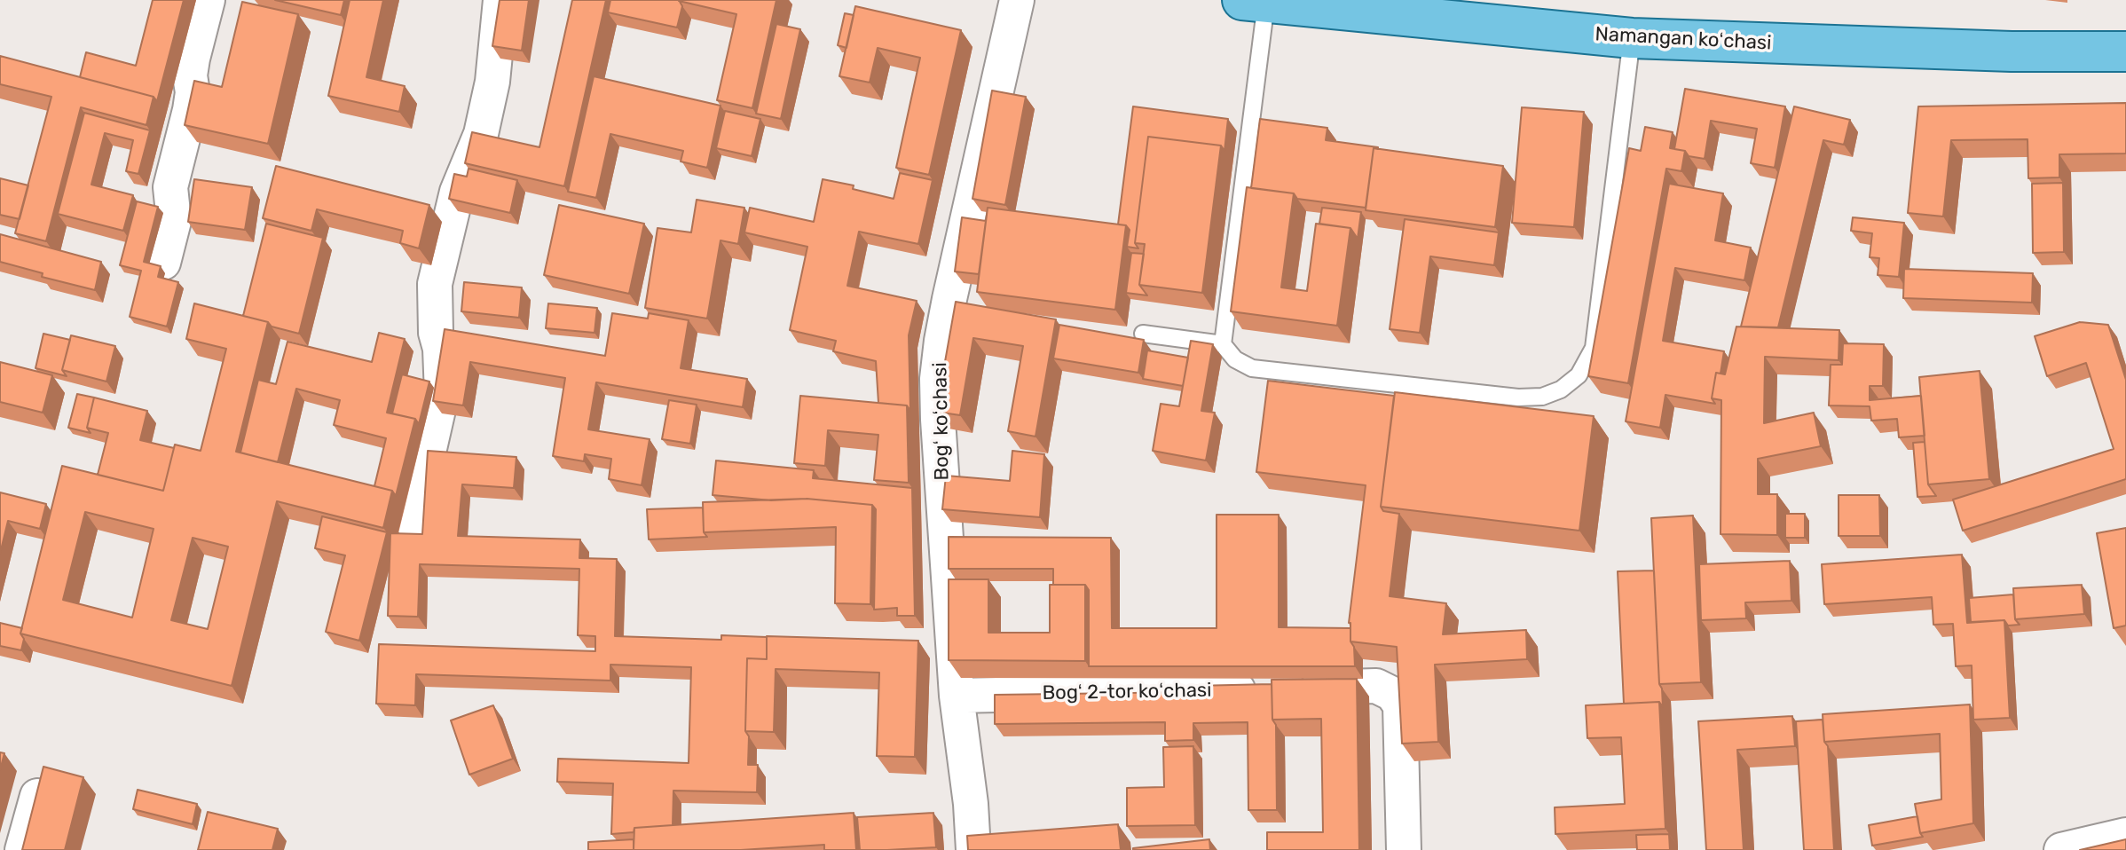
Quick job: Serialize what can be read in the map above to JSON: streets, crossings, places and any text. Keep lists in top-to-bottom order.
{
  "streets": {
    "main road": ["Namangan koʻchasi"],
    "street": ["Bogʻ koʻchasi", "Bogʻ 2-tor koʻchasi"]
  },
  "crossings": [
    ["Bogʻ koʻchasi", "Bogʻ 2-tor koʻchasi"]
  ]
}
